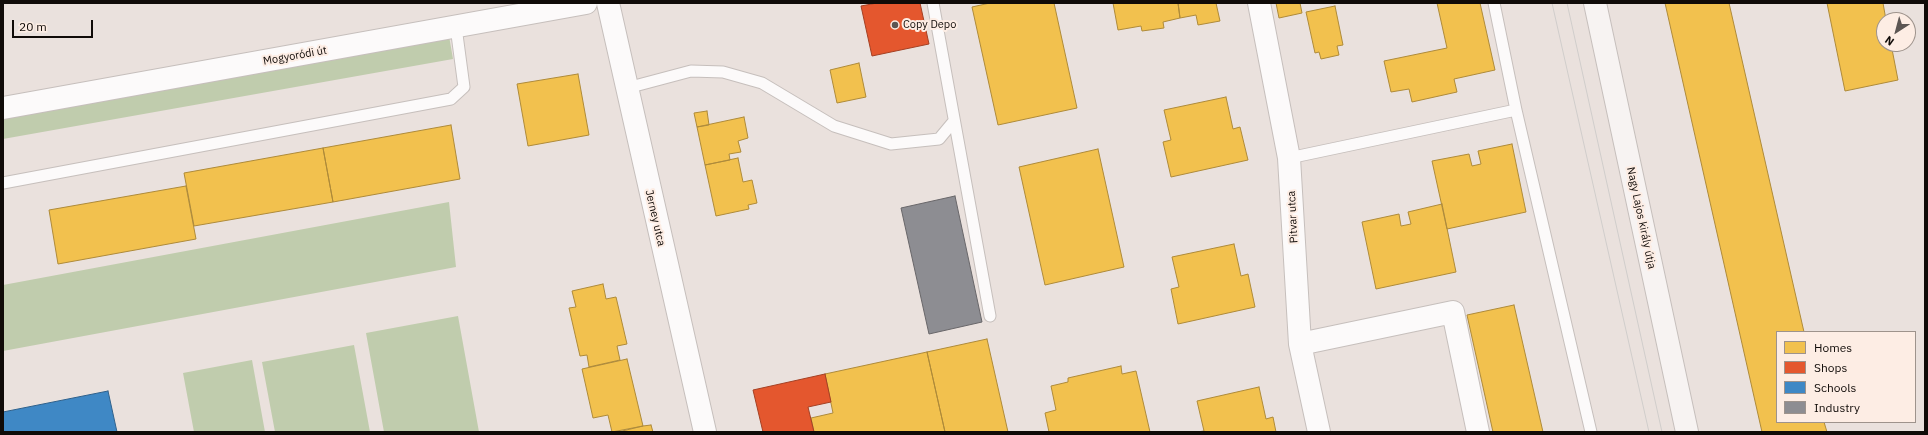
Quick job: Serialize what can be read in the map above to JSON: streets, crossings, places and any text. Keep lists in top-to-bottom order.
{
  "streets": {
    "main road": ["Nagy Lajos király útja"],
    "street": ["Mogyoródi út", "Pitvar utca", "Jerney utca"]
  },
  "places": ["Copy Depo"],
  "legend": [
    "Homes",
    "Shops",
    "Schools",
    "Industry"
  ],
  "scale_bar": "20 m",
  "north": "bottom left"
}
